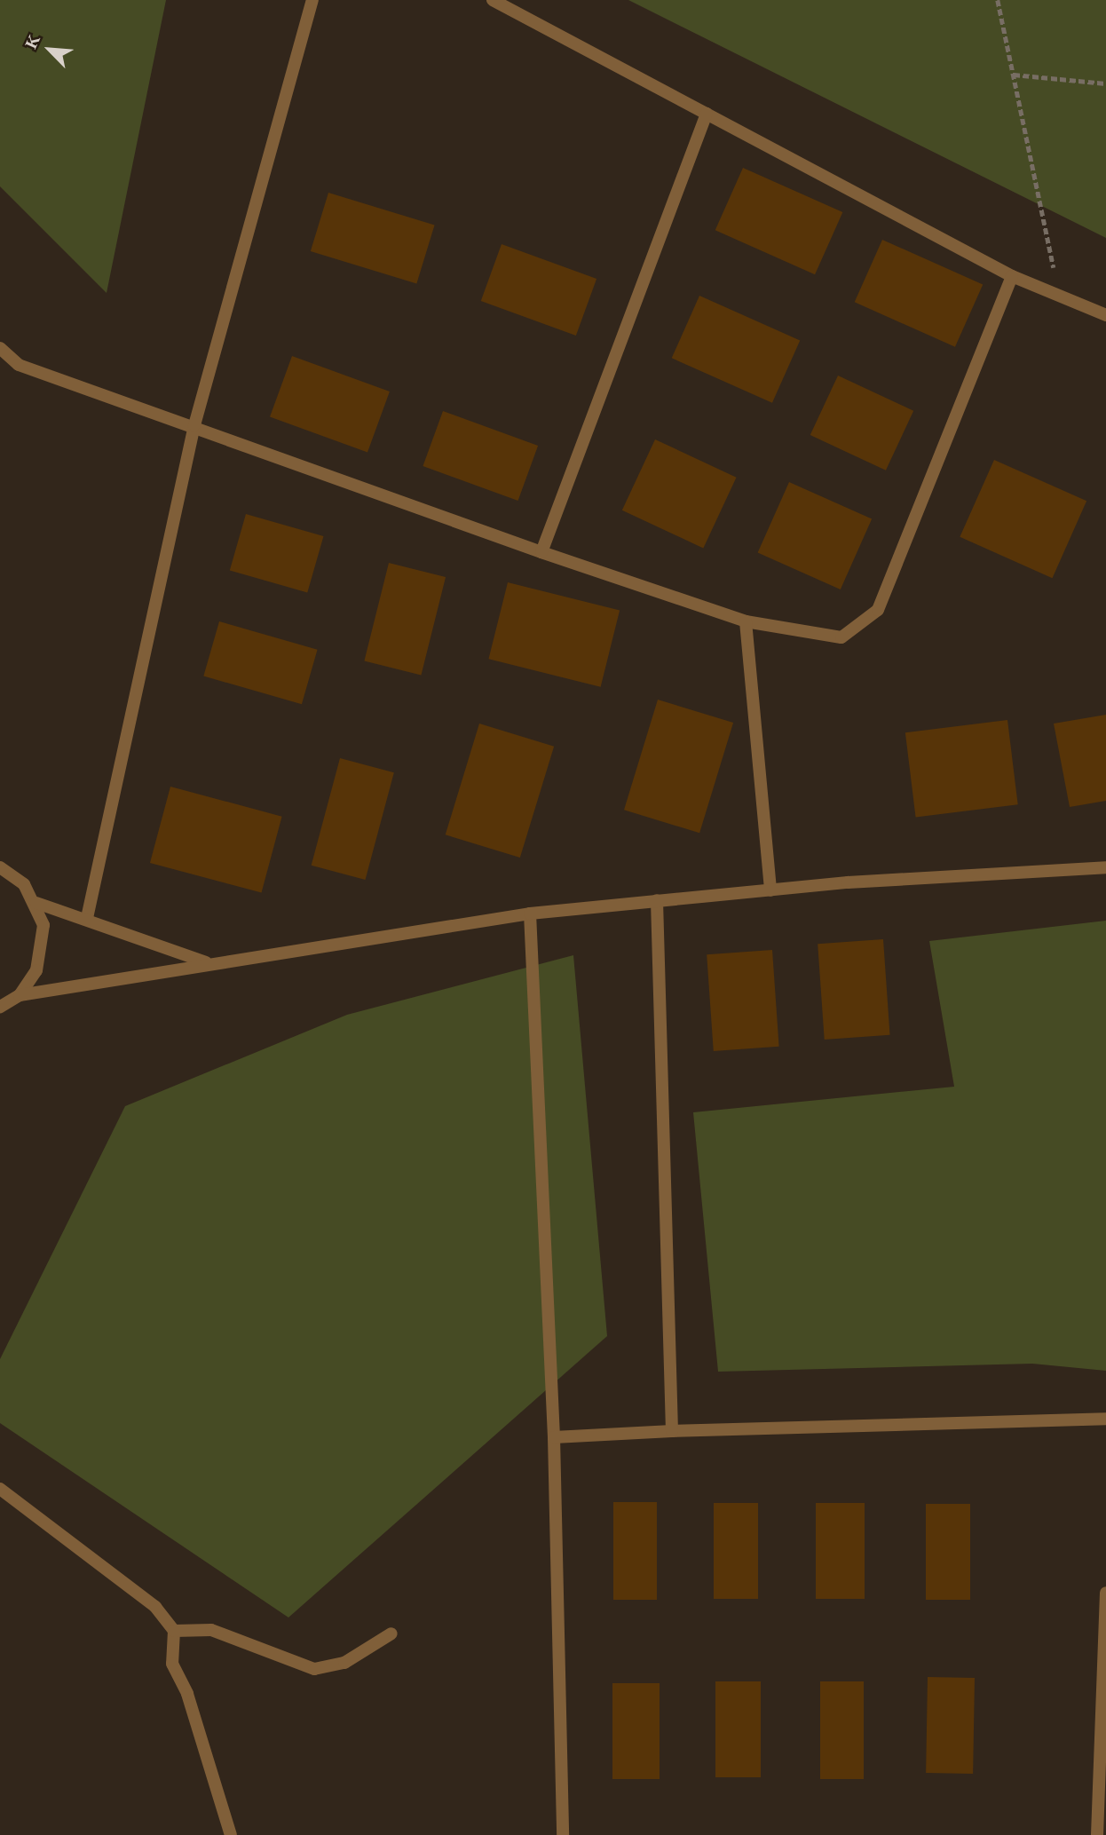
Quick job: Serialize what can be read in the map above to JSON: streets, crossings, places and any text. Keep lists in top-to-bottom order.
{
  "north": "top left"
}
